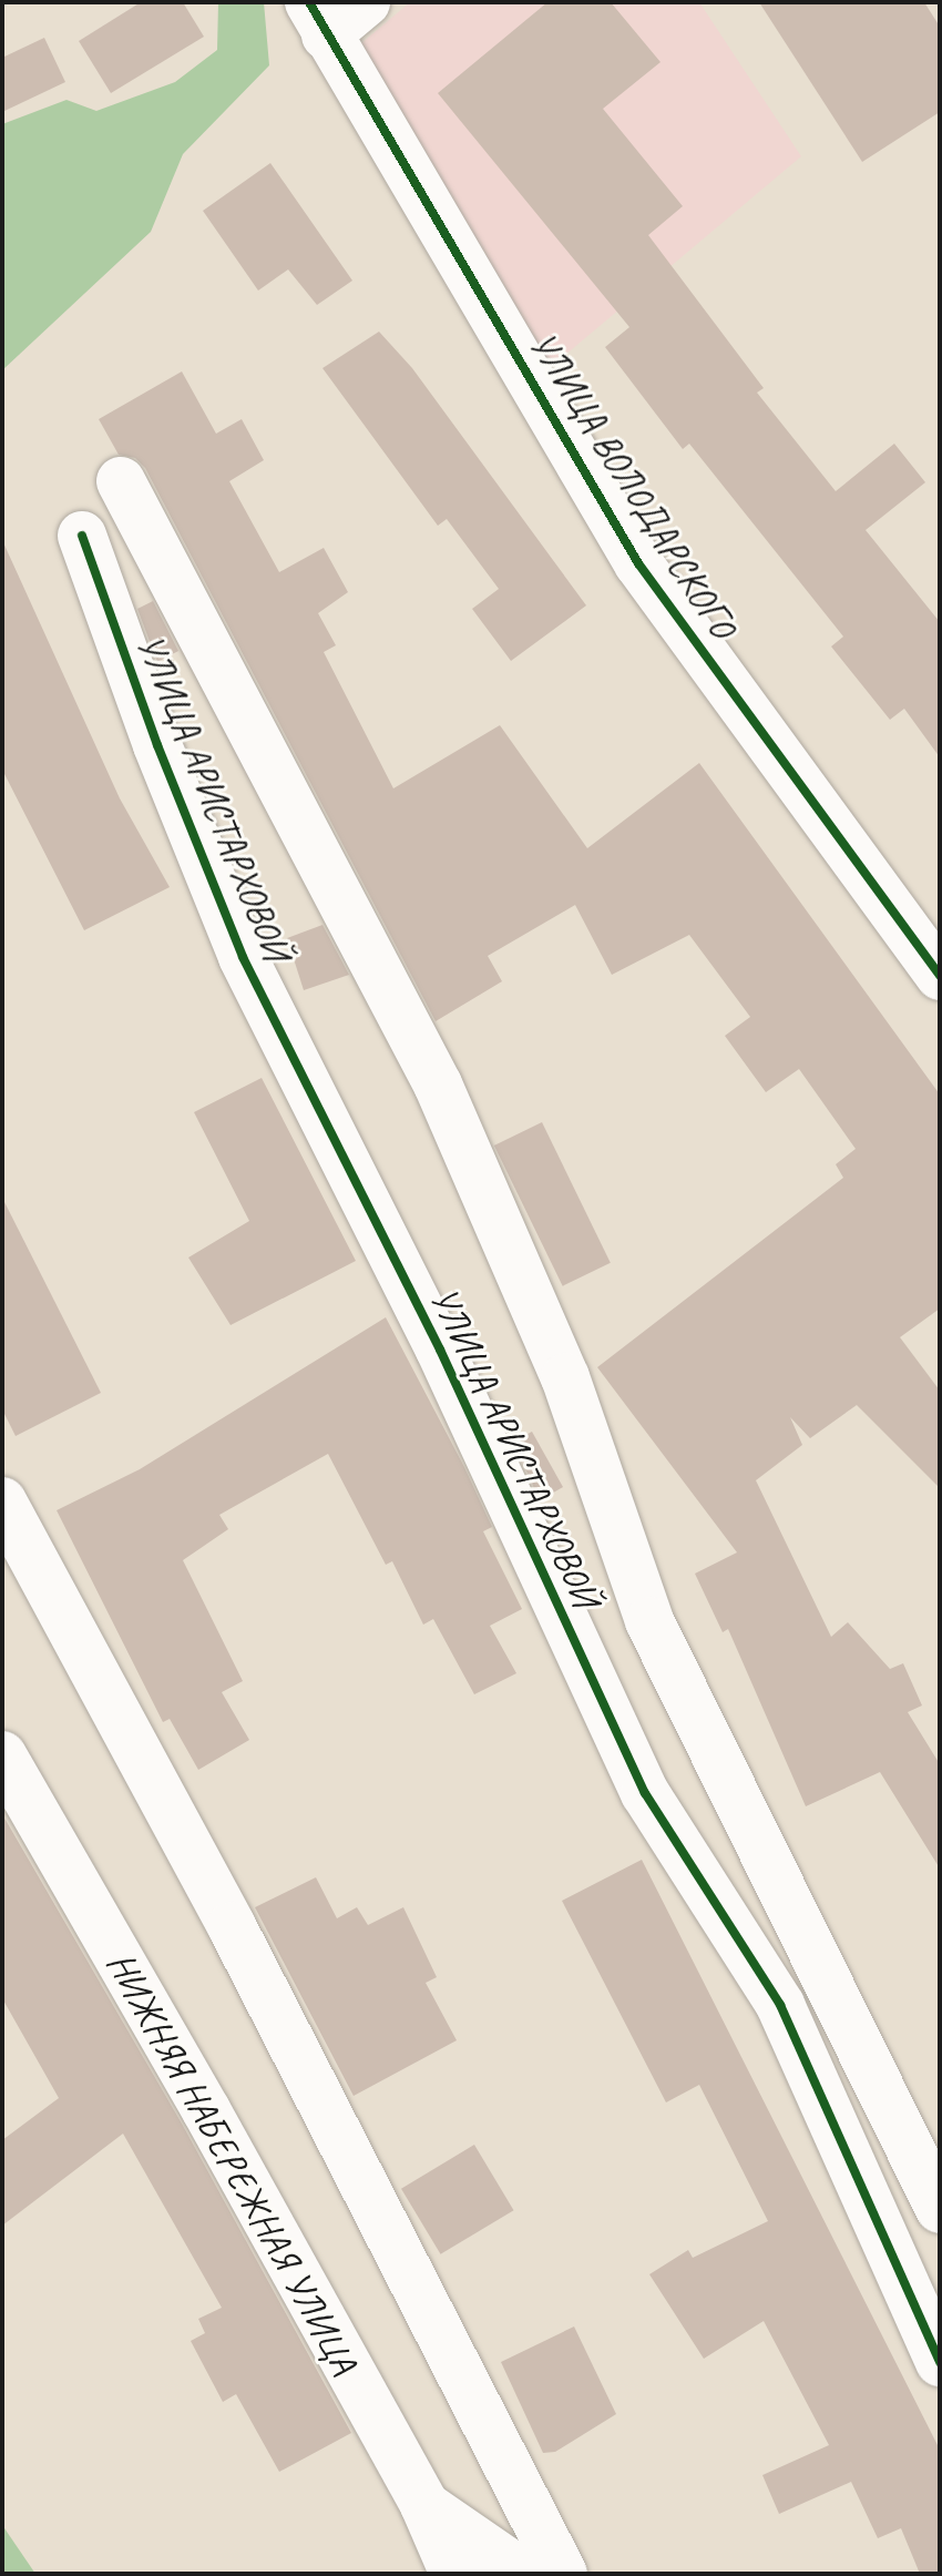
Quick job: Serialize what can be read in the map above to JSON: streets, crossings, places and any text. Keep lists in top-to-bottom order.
{
  "streets": {
    "street": ["УЛИЦА ВОЛОДАРСКОГО", "УЛИЦА АРИСТАРХОВОЙ", "НИЖНЯЯ НАБЕРЕЖНАЯ УЛИЦА"]
  }
}
